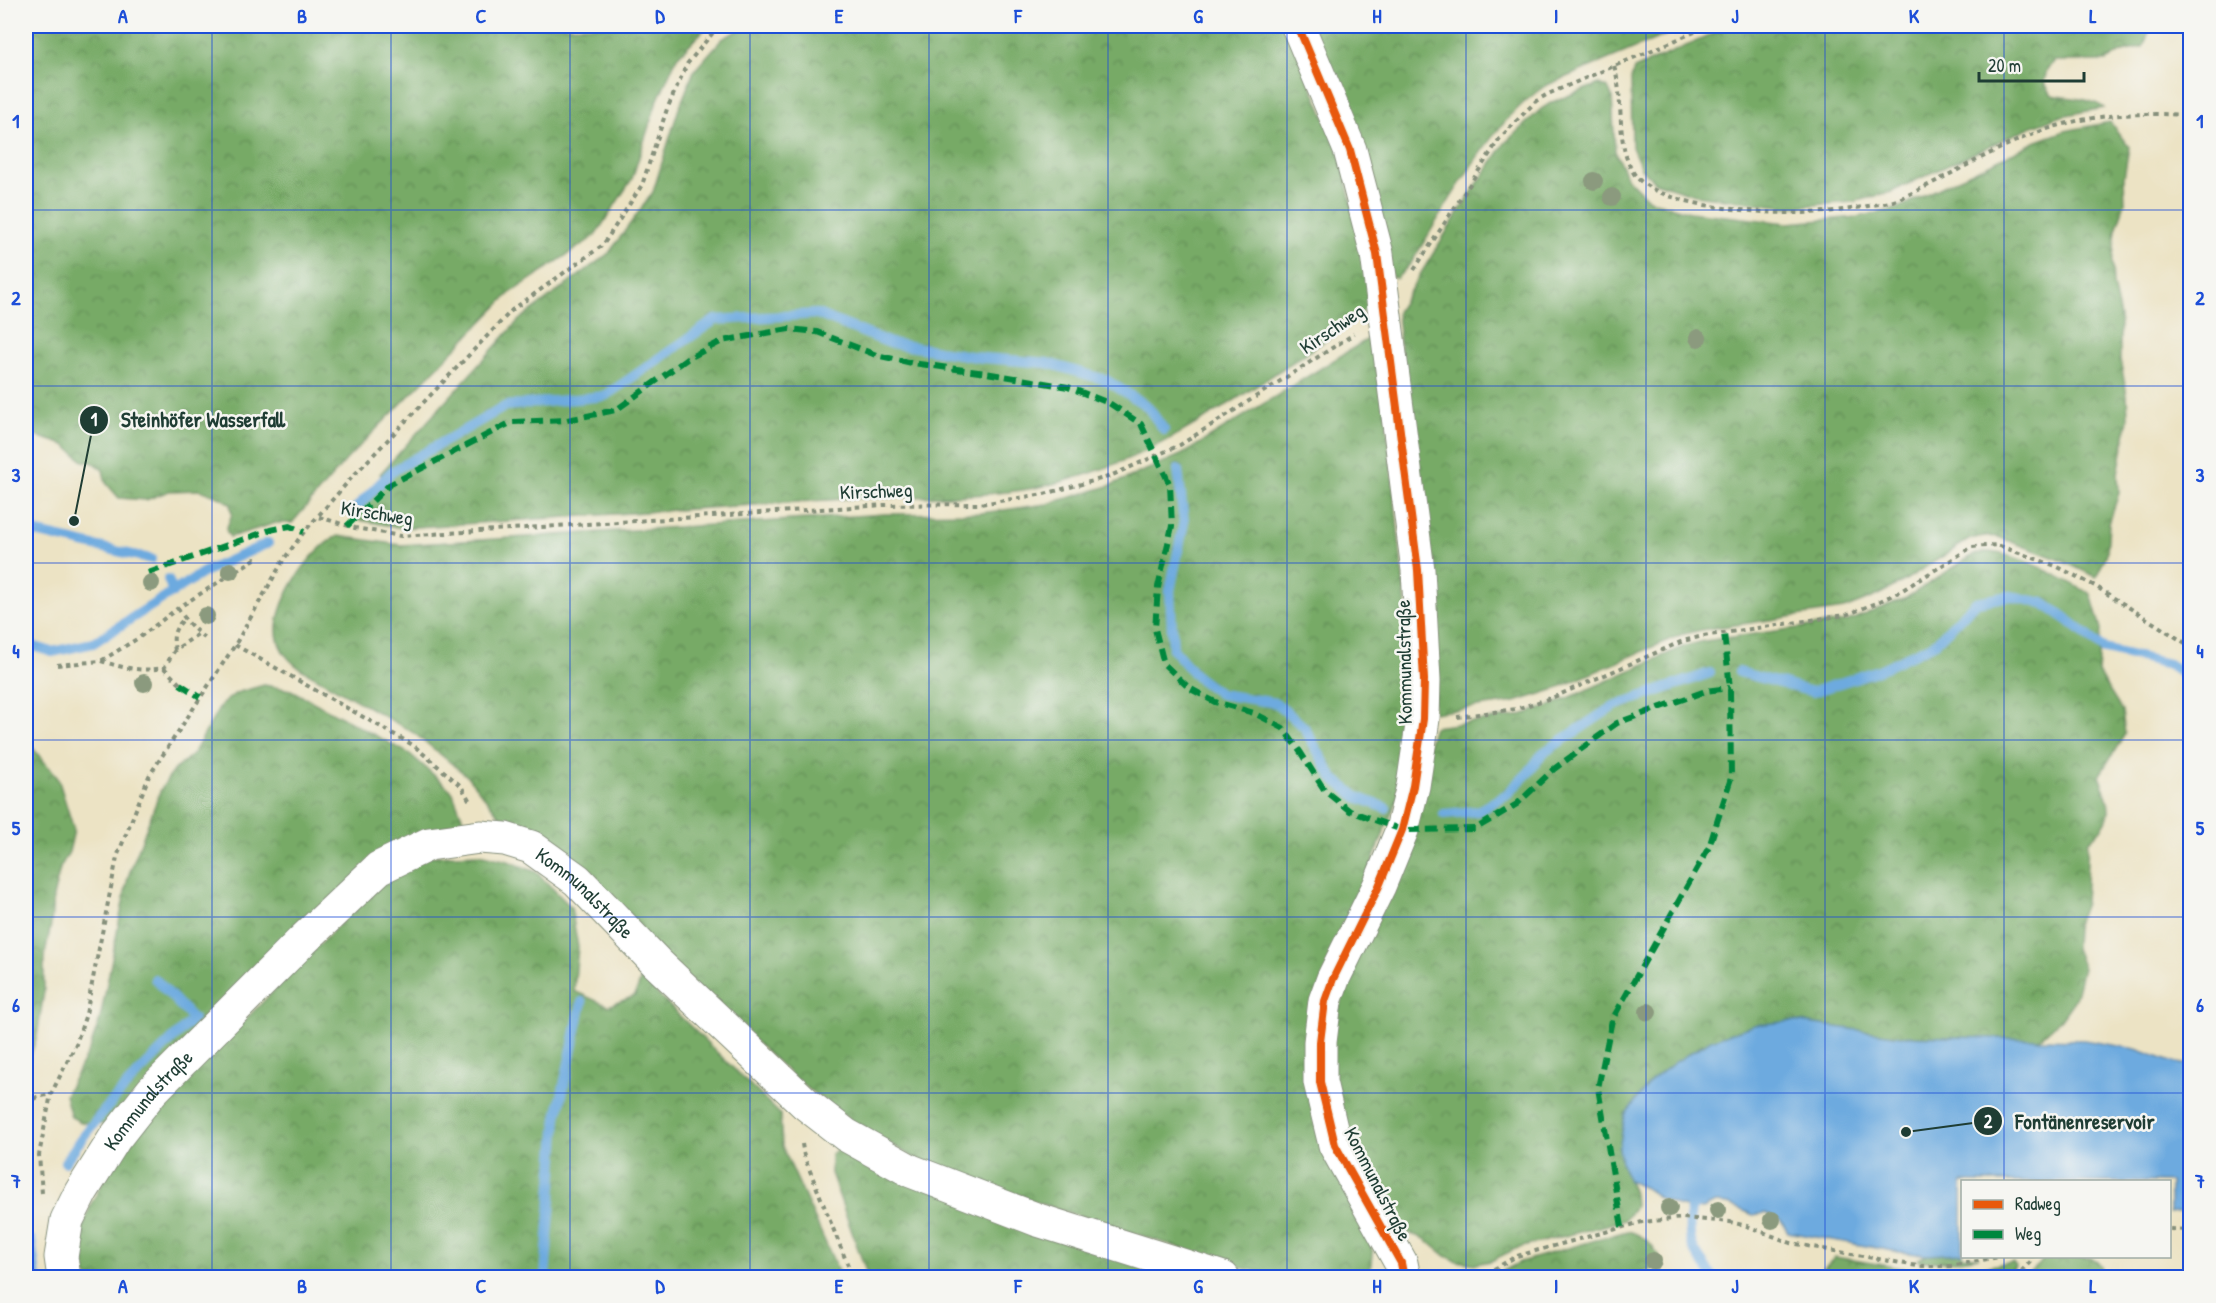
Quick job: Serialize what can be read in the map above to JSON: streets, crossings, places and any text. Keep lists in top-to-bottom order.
{
  "streets": {
    "lane": ["Kommunalstraße"],
    "path": ["Kirschweg"]
  },
  "crossings": [
    ["Kirschweg", "Kommunalstraße"]
  ],
  "places": ["Steinhöfer Wasserfall", "Fontänenreservoir"],
  "legend": ["Radweg", "Weg"],
  "scale_bar": "20 m",
  "grid": {
    "columns": [
      "A",
      "B",
      "C",
      "D",
      "E",
      "F",
      "G",
      "H",
      "I",
      "J",
      "K",
      "L"
    ],
    "rows": [
      "1",
      "2",
      "3",
      "4",
      "5",
      "6",
      "7"
    ]
  }
}
